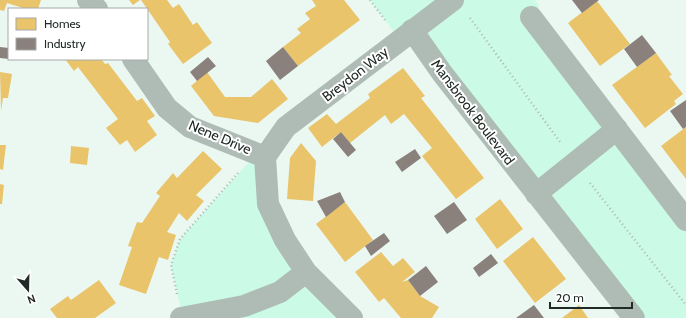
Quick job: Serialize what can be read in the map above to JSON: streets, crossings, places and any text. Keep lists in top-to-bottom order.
{
  "streets": {
    "street": ["Breydon Way", "Mansbrook Boulevard", "Nene Drive"]
  },
  "crossings": [
    ["Breydon Way", "Mansbrook Boulevard"],
    ["Breydon Way", "Nene Drive"]
  ],
  "legend": ["Homes", "Industry"],
  "scale_bar": "20 m",
  "north": "bottom"
}
